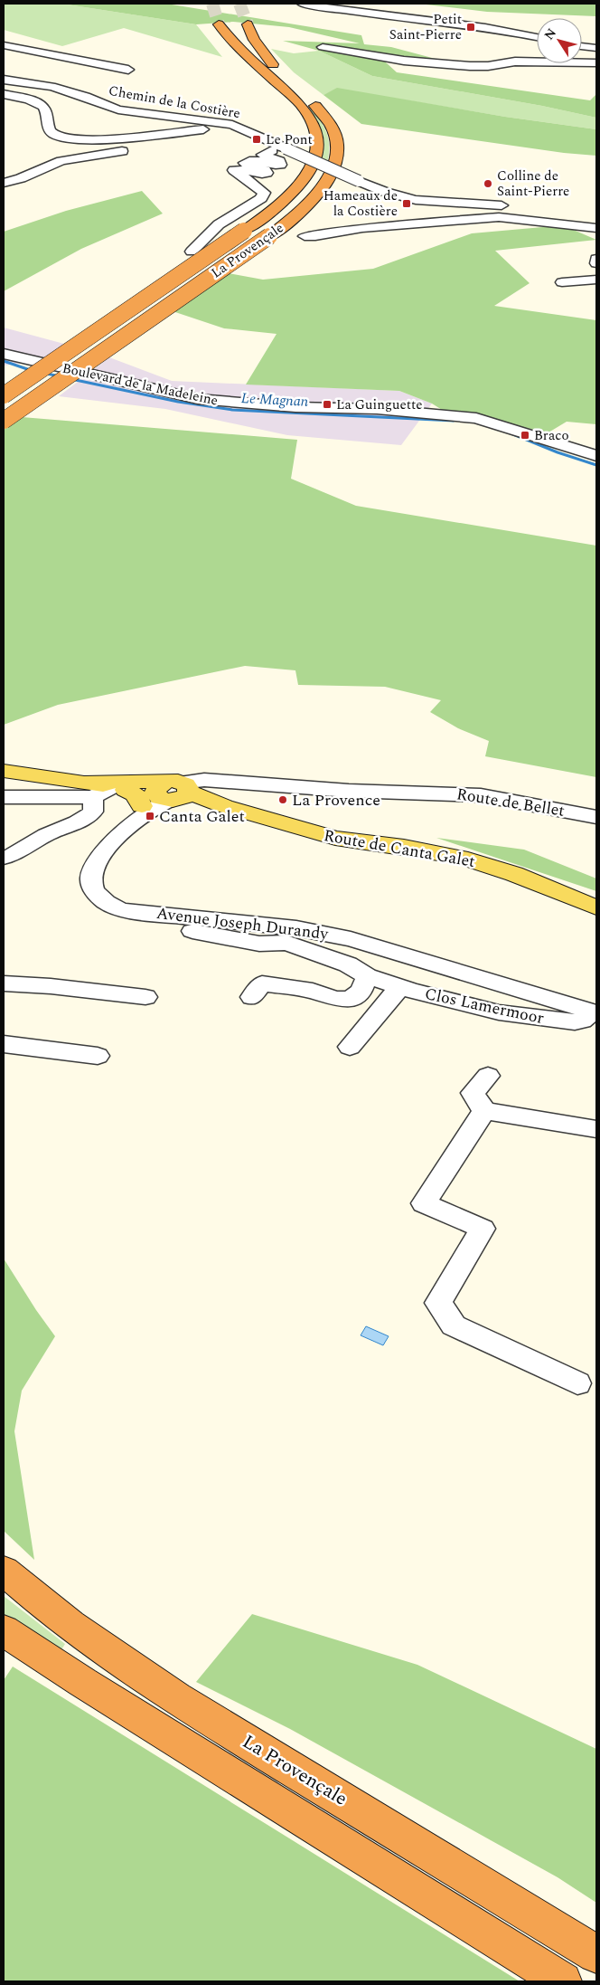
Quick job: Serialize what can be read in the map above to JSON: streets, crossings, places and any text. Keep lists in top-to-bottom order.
{
  "streets": {
    "highway": ["La Provençale"],
    "main road": ["Route de Canta Galet"],
    "street": [
      "Chemin de la Costière",
      "Boulevard de la Madeleine",
      "Route de Bellet",
      "Avenue Joseph Durandy",
      "Clos Lamermoor"
    ]
  },
  "crossings": [
    ["Route de Bellet", "Route de Canta Galet"],
    ["Avenue Joseph Durandy", "Clos Lamermoor"]
  ],
  "water": ["Le Magnan"],
  "places": {
    "transit": [
      "Petit Saint-Pierre",
      "Le Pont",
      "Hameaux de la Costière",
      "La Guinguette",
      "Braco",
      "Canta Galet"
    ],
    "other": ["Colline de Saint-Pierre", "La Provence"]
  },
  "north": "top left"
}
